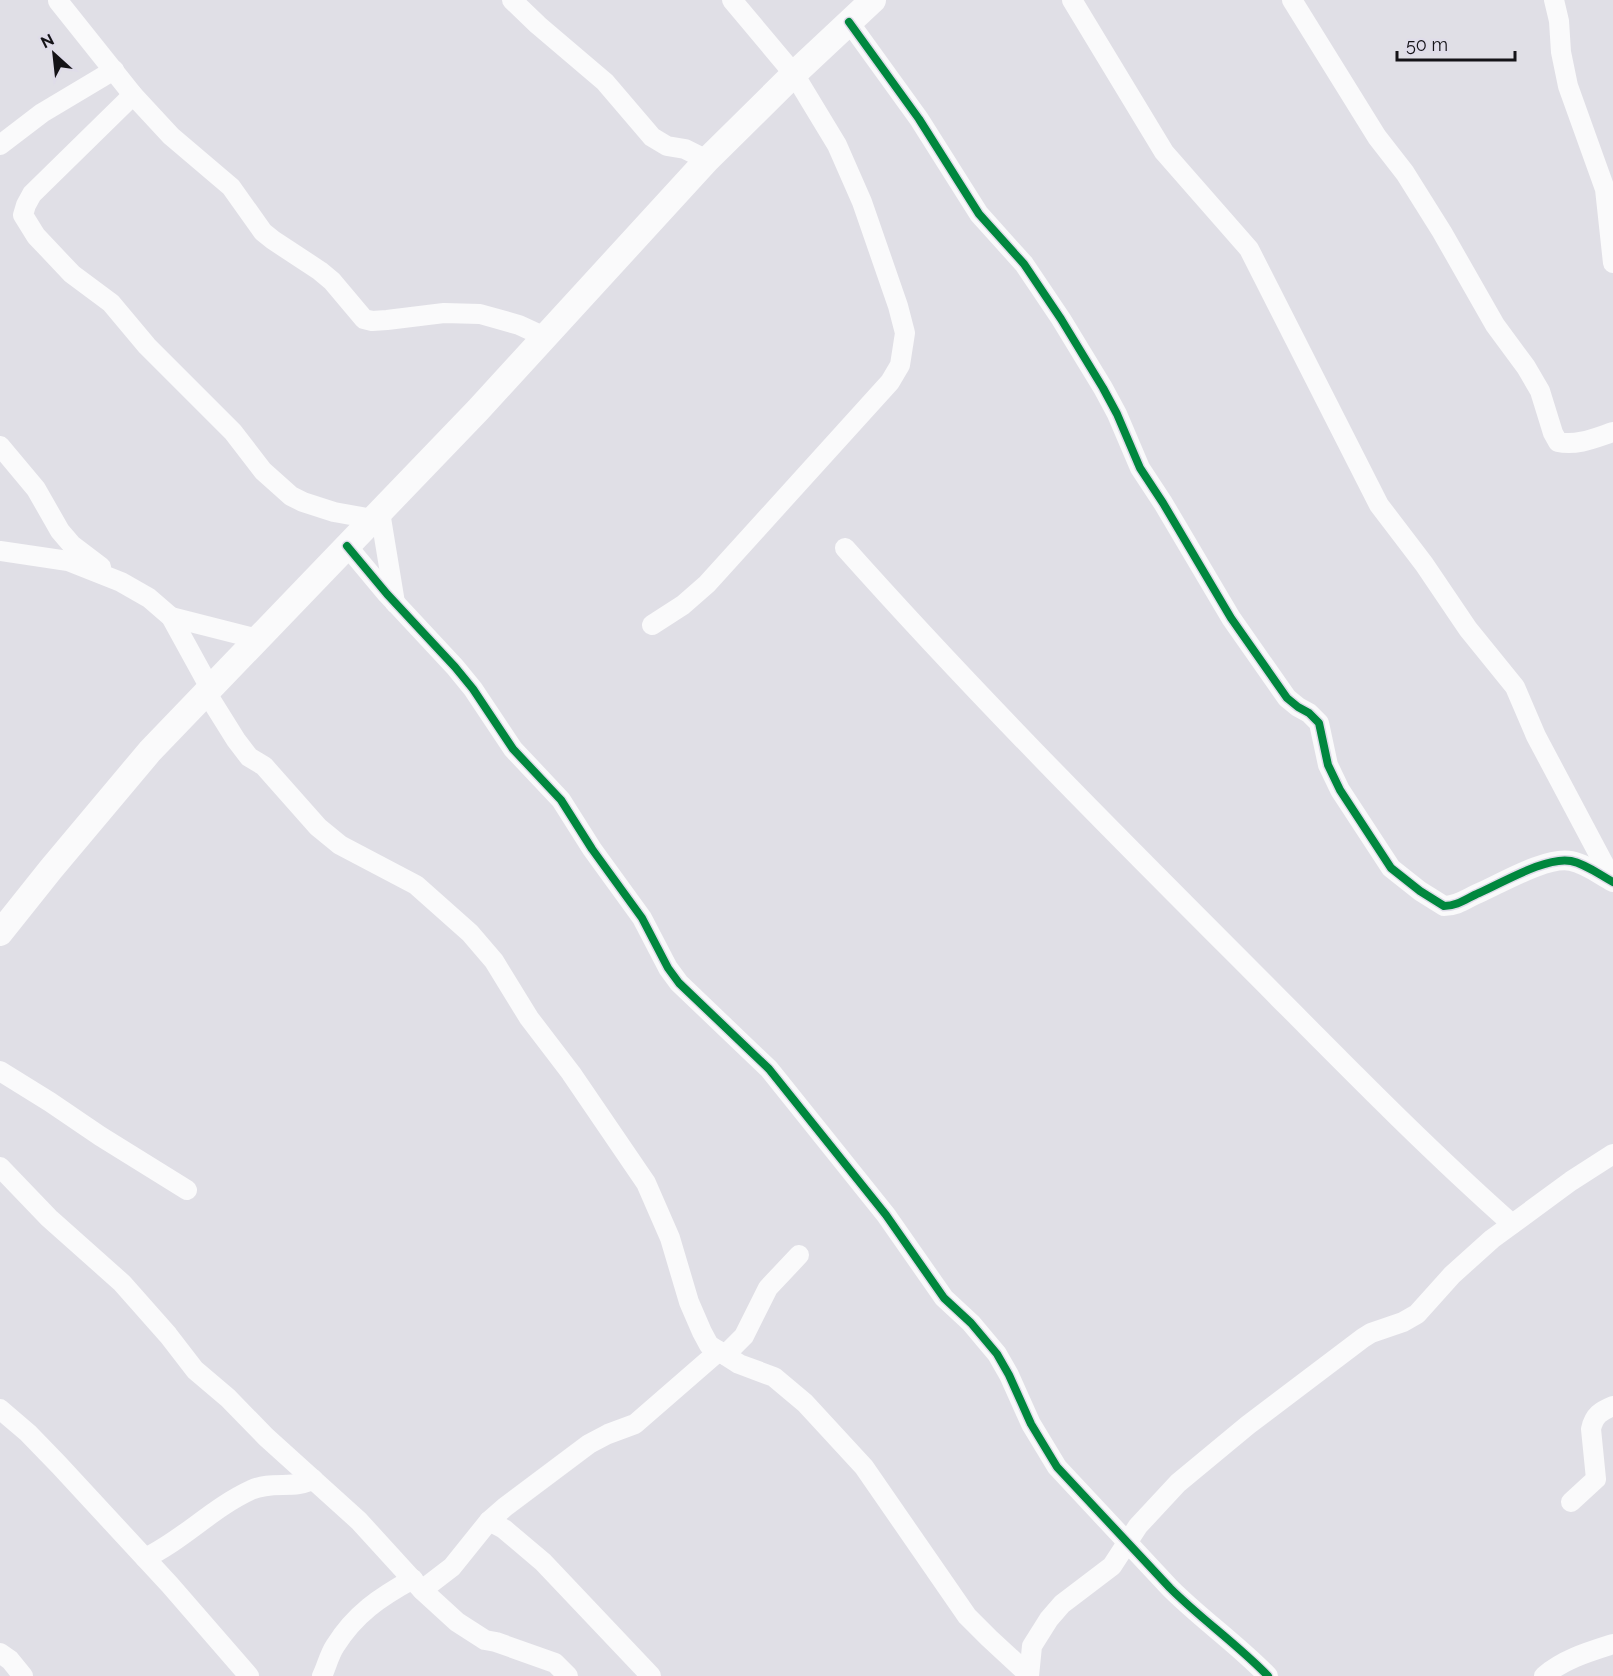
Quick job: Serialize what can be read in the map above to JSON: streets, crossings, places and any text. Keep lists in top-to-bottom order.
{
  "scale_bar": "50 m",
  "north": "top left"
}
